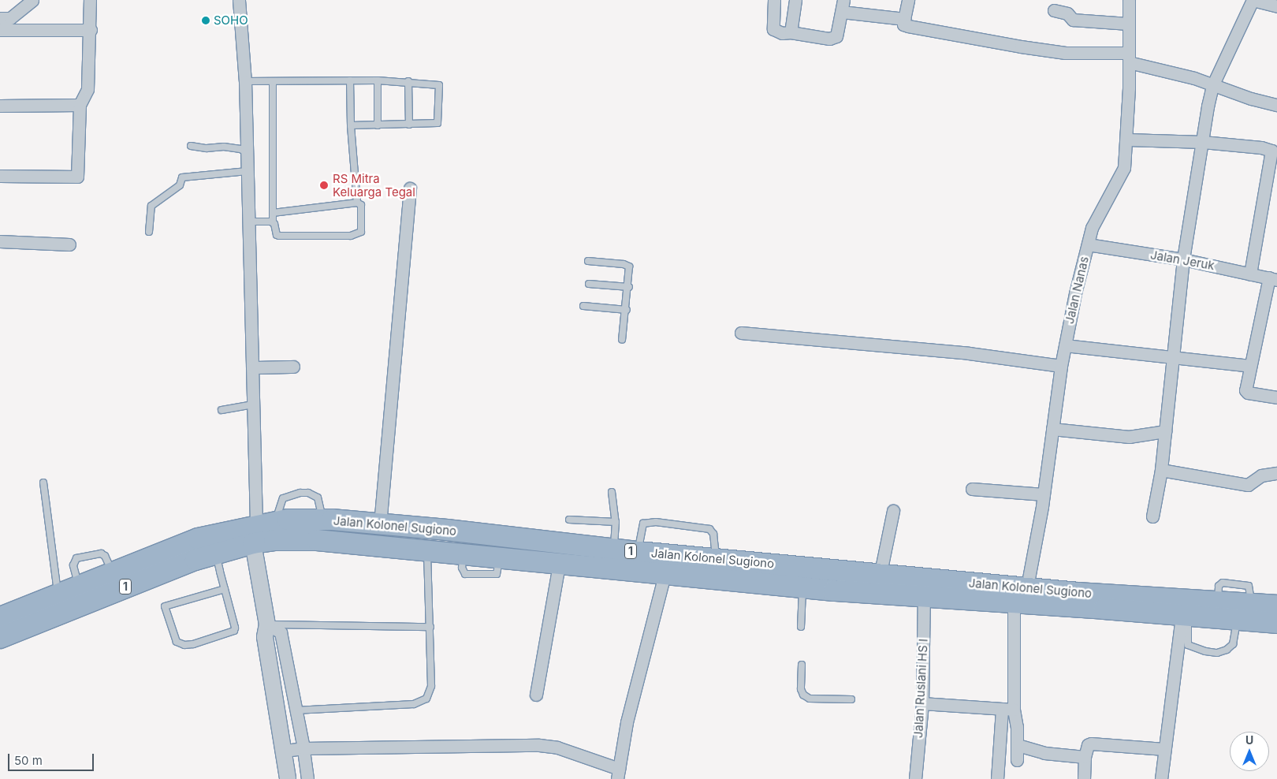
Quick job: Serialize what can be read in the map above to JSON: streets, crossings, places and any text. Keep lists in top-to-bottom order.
{
  "streets": {
    "highway": ["Jalan Kolonel Sugiono", "1"],
    "street": ["Jalan Jeruk", "Jalan Nanas", "Jalan Ruslani HS I"]
  },
  "crossings": [
    ["Jalan Jeruk", "Jalan Nanas"],
    ["Jalan Nanas", "Jalan Kolonel Sugiono"],
    ["Jalan Kolonel Sugiono", "Jalan Ruslani HS I"]
  ],
  "places": ["SOHO", "RS Mitra Keluarga Tegal"],
  "scale_bar": "50 m",
  "north": "top"
}
